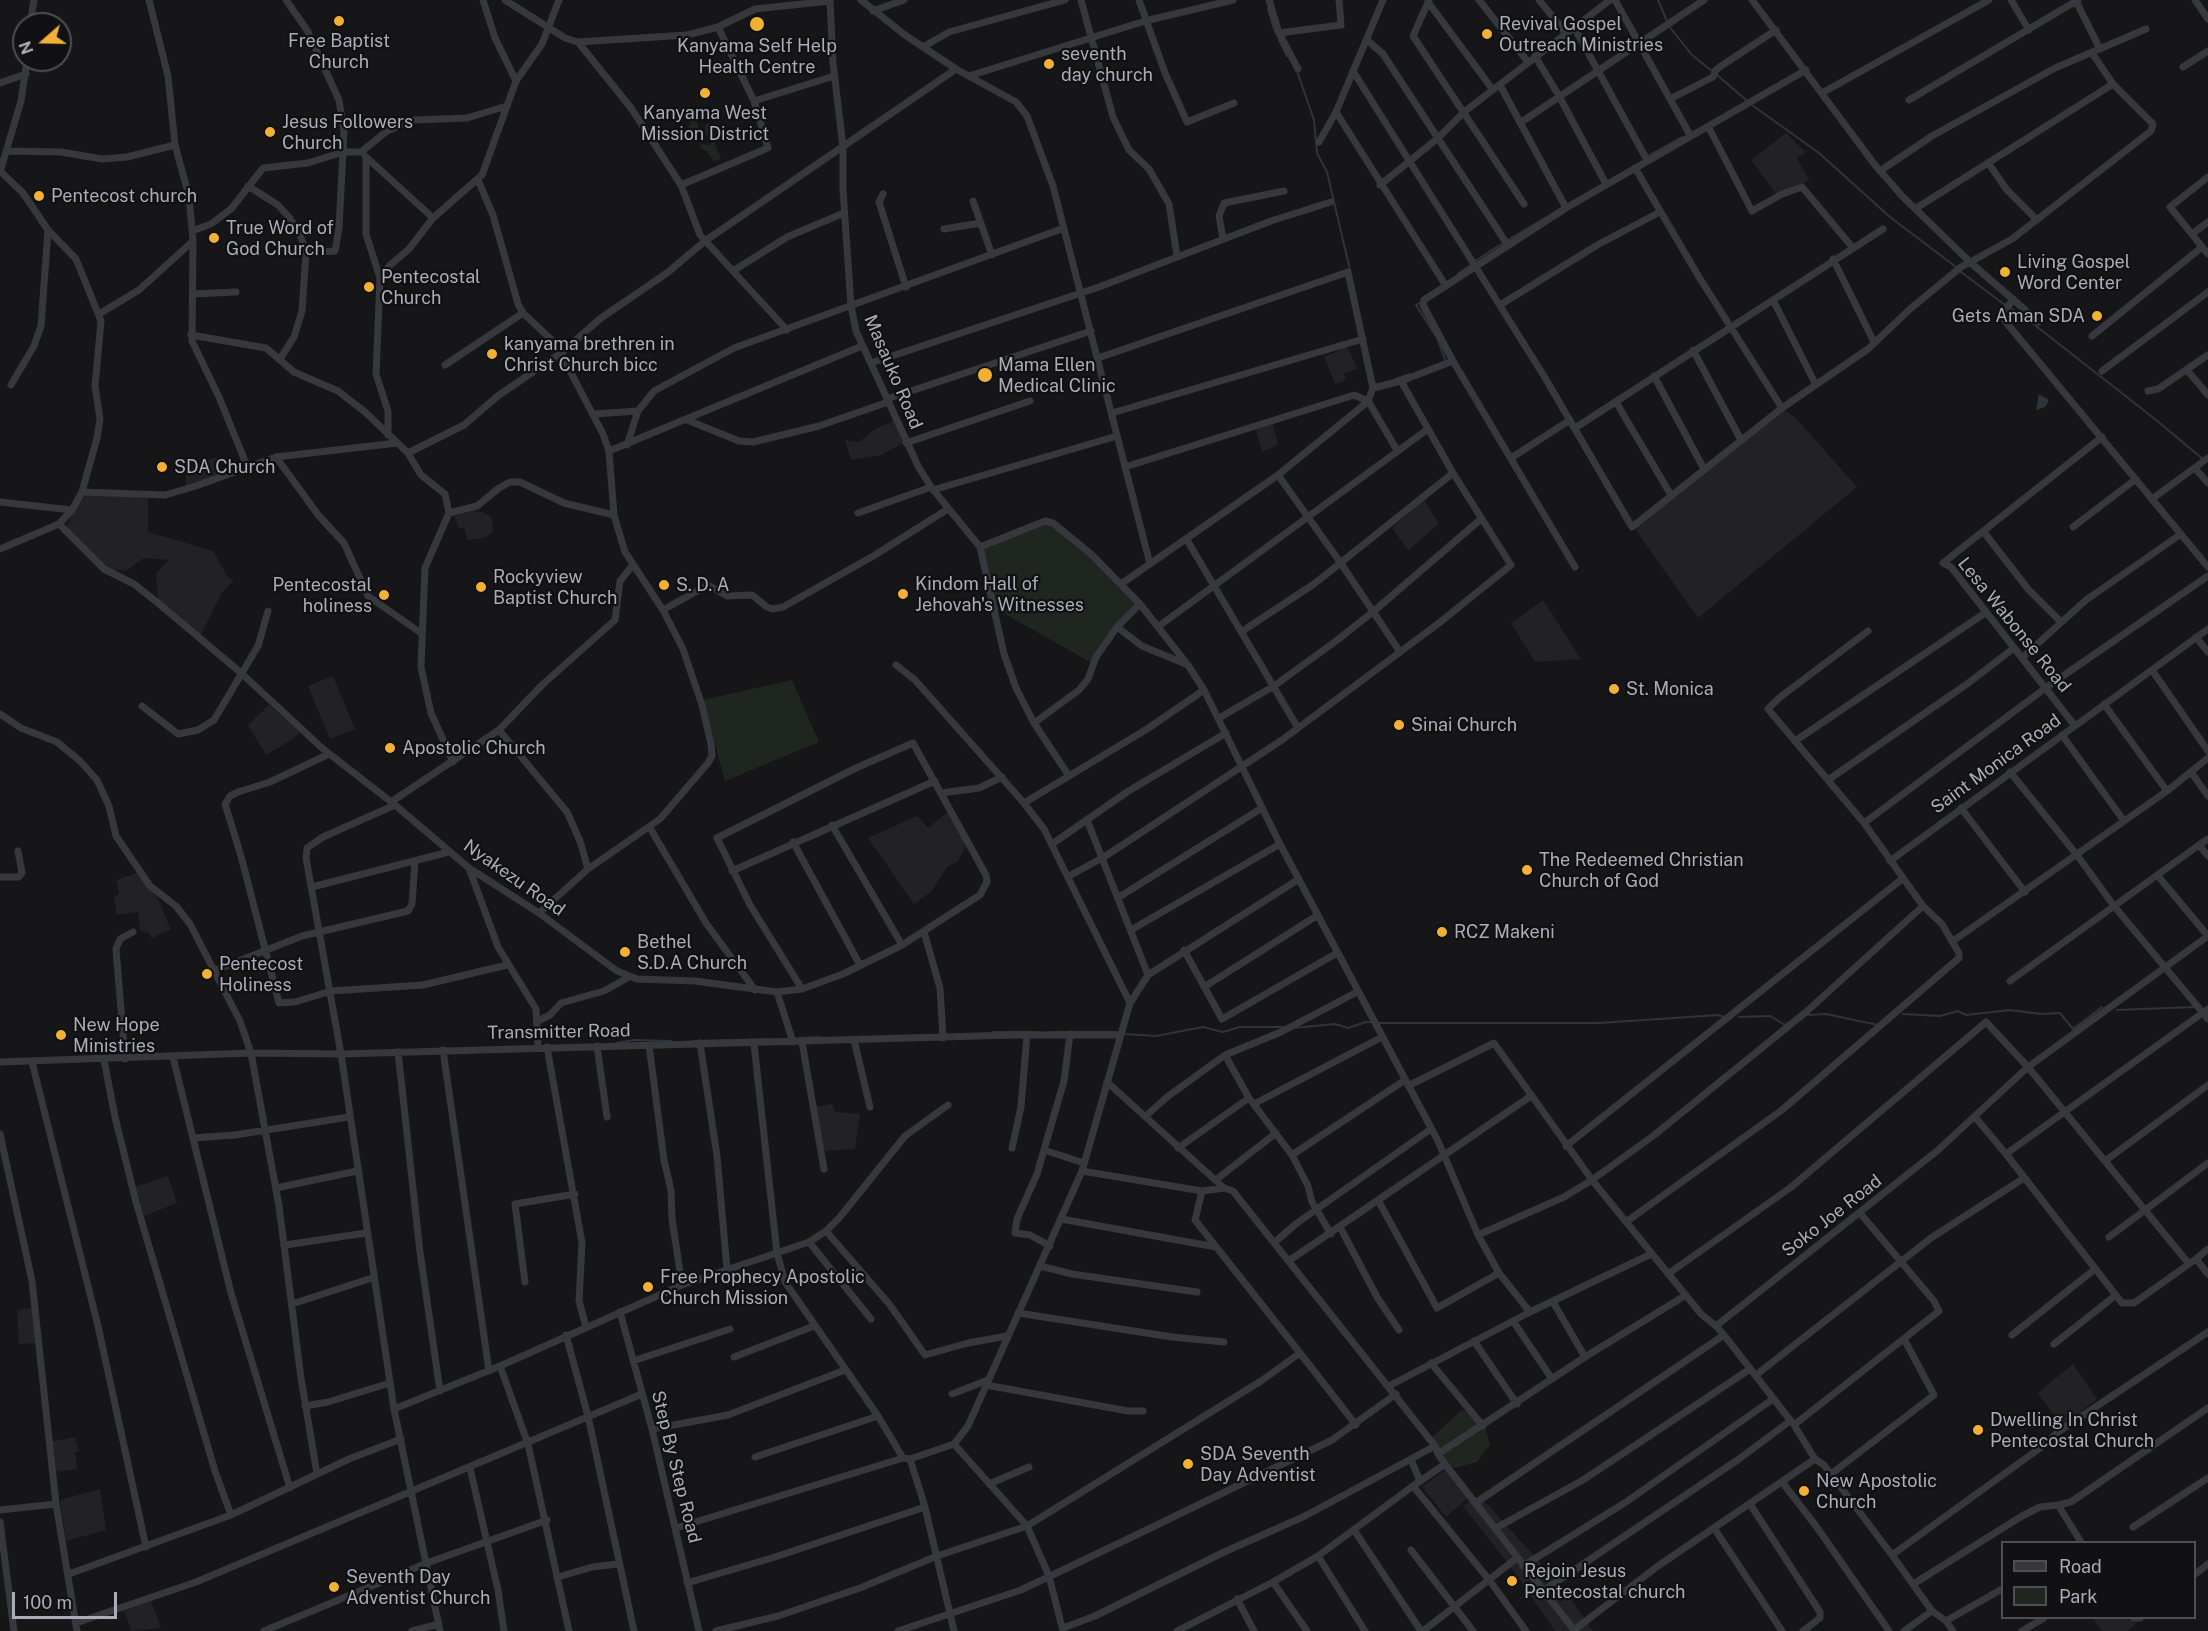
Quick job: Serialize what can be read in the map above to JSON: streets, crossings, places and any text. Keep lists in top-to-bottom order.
{
  "streets": {
    "street": [
      "Masauko Road",
      "Lesa Wabonse Road",
      "Saint Monica Road",
      "Nyakezu Road",
      "Transmitter Road",
      "Soko Joe Road",
      "Step By Step Road"
    ]
  },
  "crossings": [
    ["Lesa Wabonse Road", "Saint Monica Road"]
  ],
  "places": [
    "Free Baptist Church",
    "Kanyama Self Help Health Centre",
    "Revival Gospel Outreach Ministries",
    "seventh day church",
    "Kanyama West Mission District",
    "Jesus Followers Church",
    "Pentecost church",
    "True Word of God Church",
    "Living Gospel Word Center",
    "Pentecostal Church",
    "Gets Aman SDA",
    "kanyama brethren in Christ Church bicc",
    "Mama Ellen Medical Clinic",
    "SDA Church",
    "S. D. A",
    "Rockyview Baptist Church",
    "Kindom Hall of Jehovah's Witnesses",
    "Pentecostal holiness",
    "St. Monica",
    "Sinai Church",
    "Apostolic Church",
    "The Redeemed Christian Church of God",
    "RCZ Makeni",
    "Bethel S.D.A Church",
    "Pentecost Holiness",
    "New Hope Ministries",
    "Free Prophecy Apostolic Church Mission",
    "Dwelling In Christ Pentecostal Church",
    "SDA Seventh Day Adventist",
    "New Apostolic Church",
    "Rejoin Jesus Pentecostal church",
    "Seventh Day Adventist Church"
  ],
  "legend": ["Road", "Park"],
  "scale_bar": "100 m",
  "north": "left"
}
